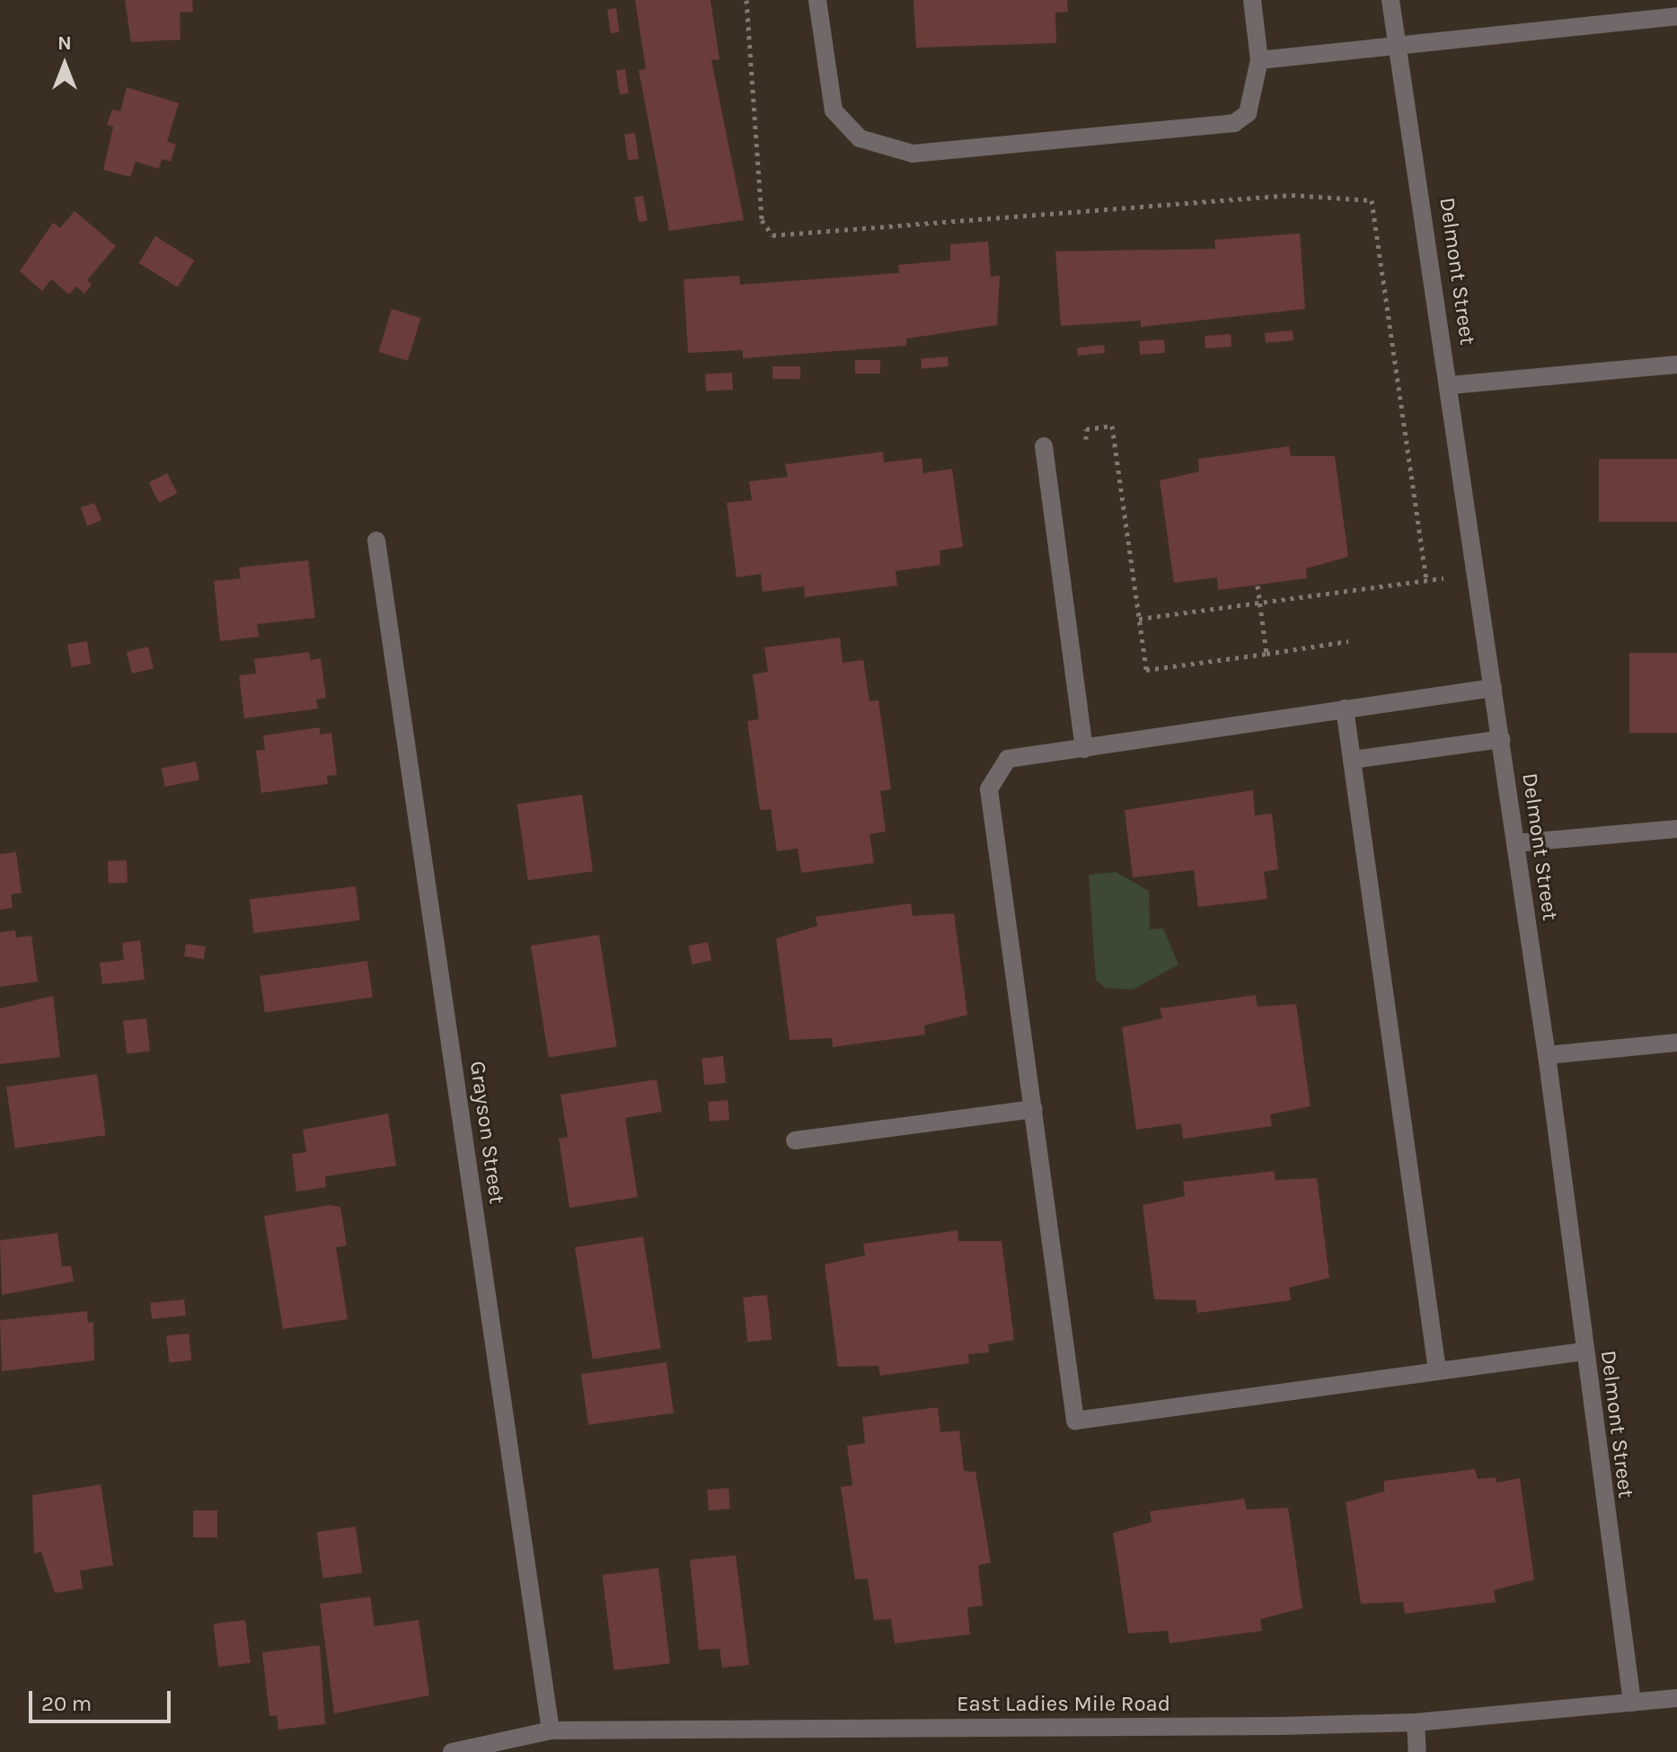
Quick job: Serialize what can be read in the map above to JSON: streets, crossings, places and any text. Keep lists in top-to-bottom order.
{
  "streets": {
    "street": ["Delmont Street", "Grayson Street", "East Ladies Mile Road"]
  },
  "crossings": [
    ["Delmont Street", "East Ladies Mile Road"],
    ["Grayson Street", "East Ladies Mile Road"]
  ],
  "scale_bar": "20 m",
  "north": "top"
}
